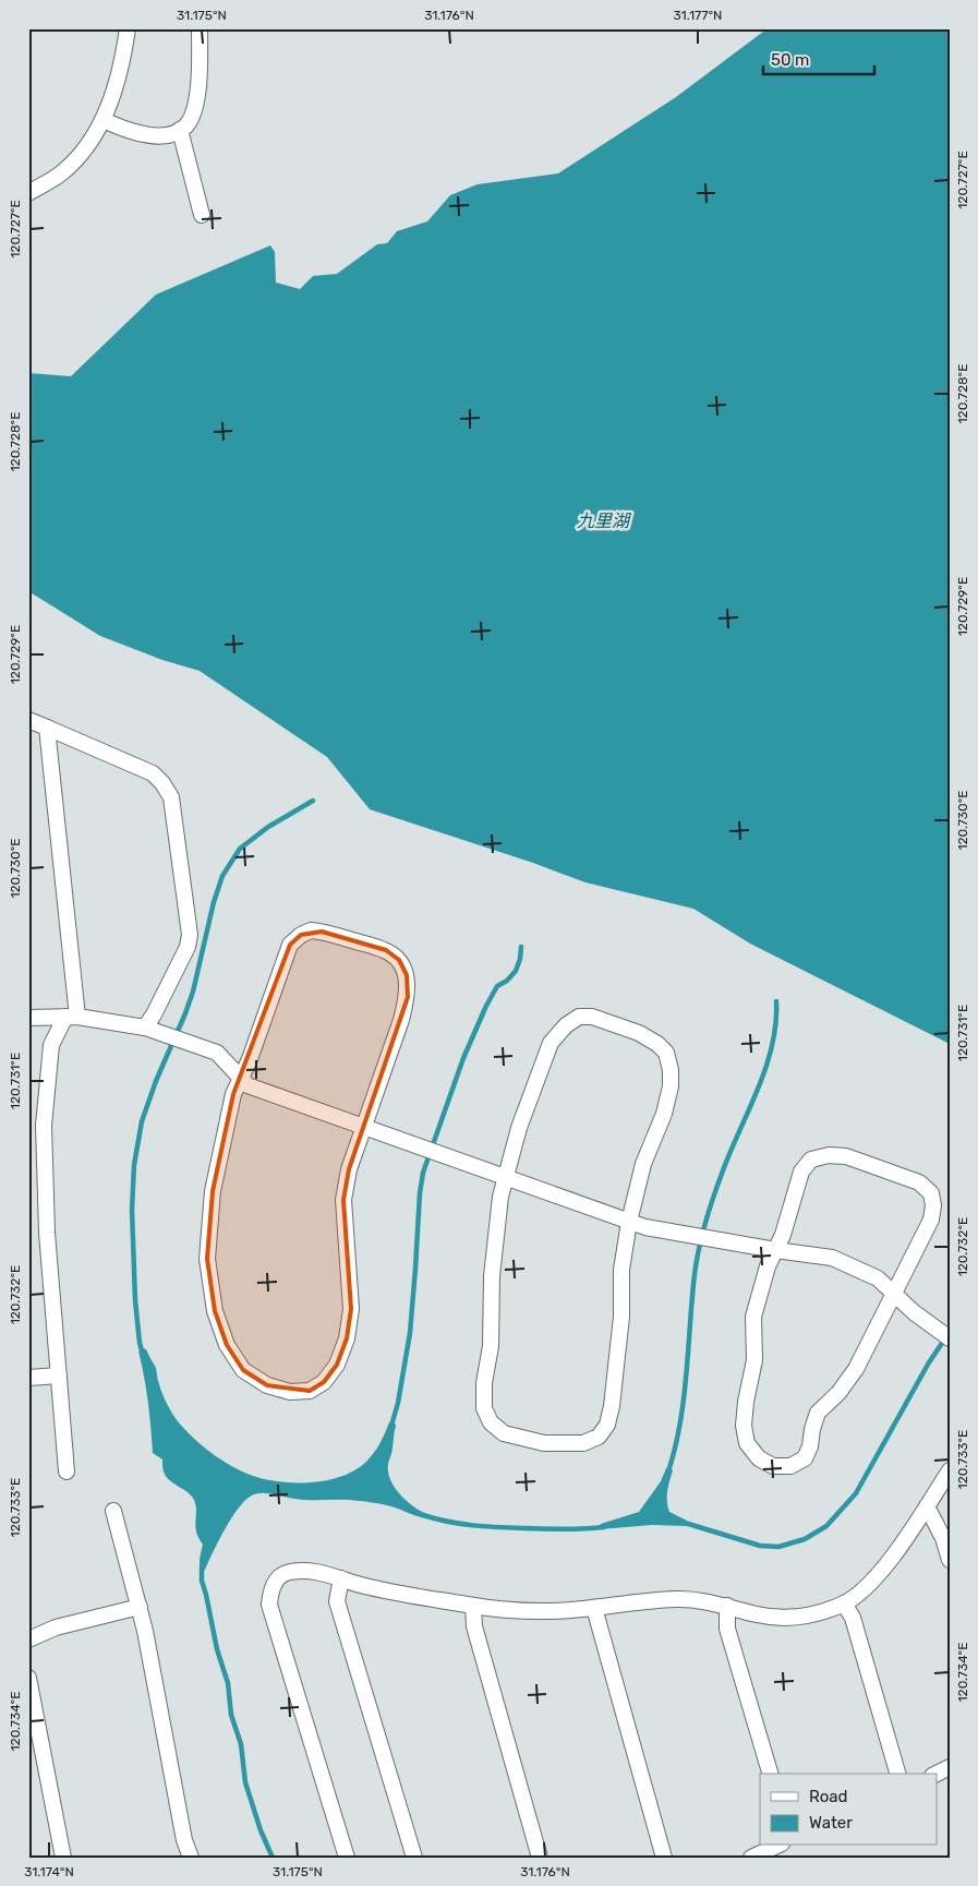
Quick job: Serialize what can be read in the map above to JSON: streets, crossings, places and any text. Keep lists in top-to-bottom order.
{
  "water": ["九里湖"],
  "legend": ["Road", "Water"],
  "scale_bar": "50 m",
  "coordinates": [
    "31.175°N",
    "31.176°N",
    "31.177°N",
    "120.727°E",
    "120.728°E",
    "120.729°E",
    "120.730°E",
    "120.731°E",
    "120.732°E",
    "120.733°E",
    "120.734°E",
    "31.174°N"
  ]
}
